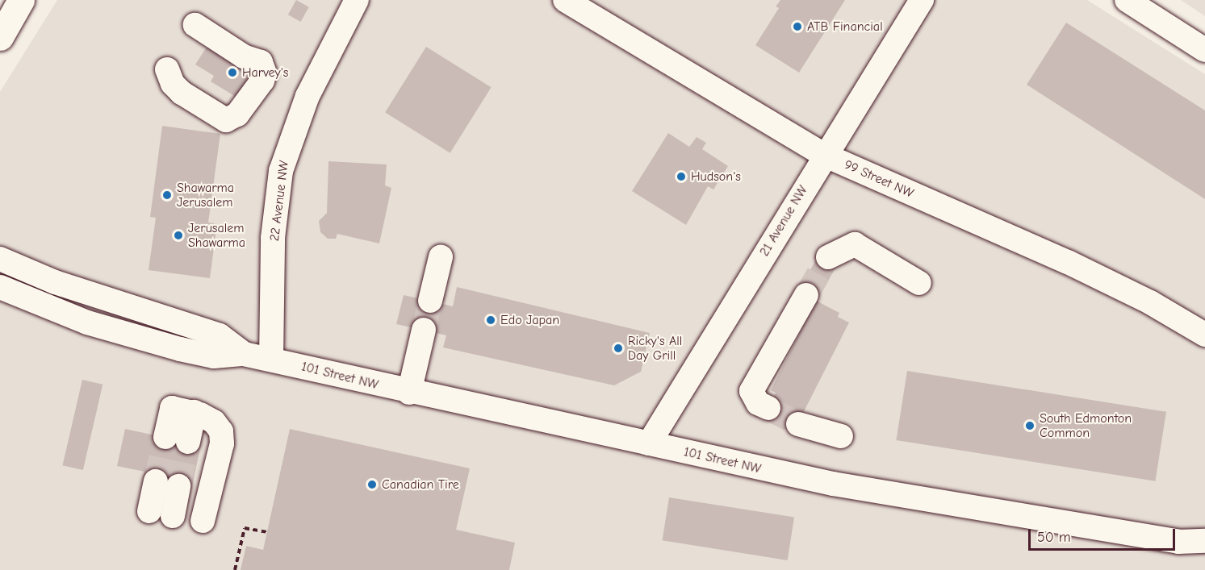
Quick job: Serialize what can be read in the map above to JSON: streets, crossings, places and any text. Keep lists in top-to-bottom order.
{
  "streets": {
    "street": [
      "99 Street NW",
      "22 Avenue NW",
      "21 Avenue NW",
      "101 Street NW"
    ]
  },
  "crossings": [
    ["99 Street NW", "21 Avenue NW"],
    ["22 Avenue NW", "101 Street NW"],
    ["21 Avenue NW", "101 Street NW"]
  ],
  "places": [
    "ATB Financial",
    "Harvey's",
    "Hudson's",
    "Shawarma Jerusalem",
    "Jerusalem Shawarma",
    "Edo Japan",
    "Ricky's All Day Grill",
    "South Edmonton Common",
    "Canadian Tire"
  ],
  "scale_bar": "50 m"
}
